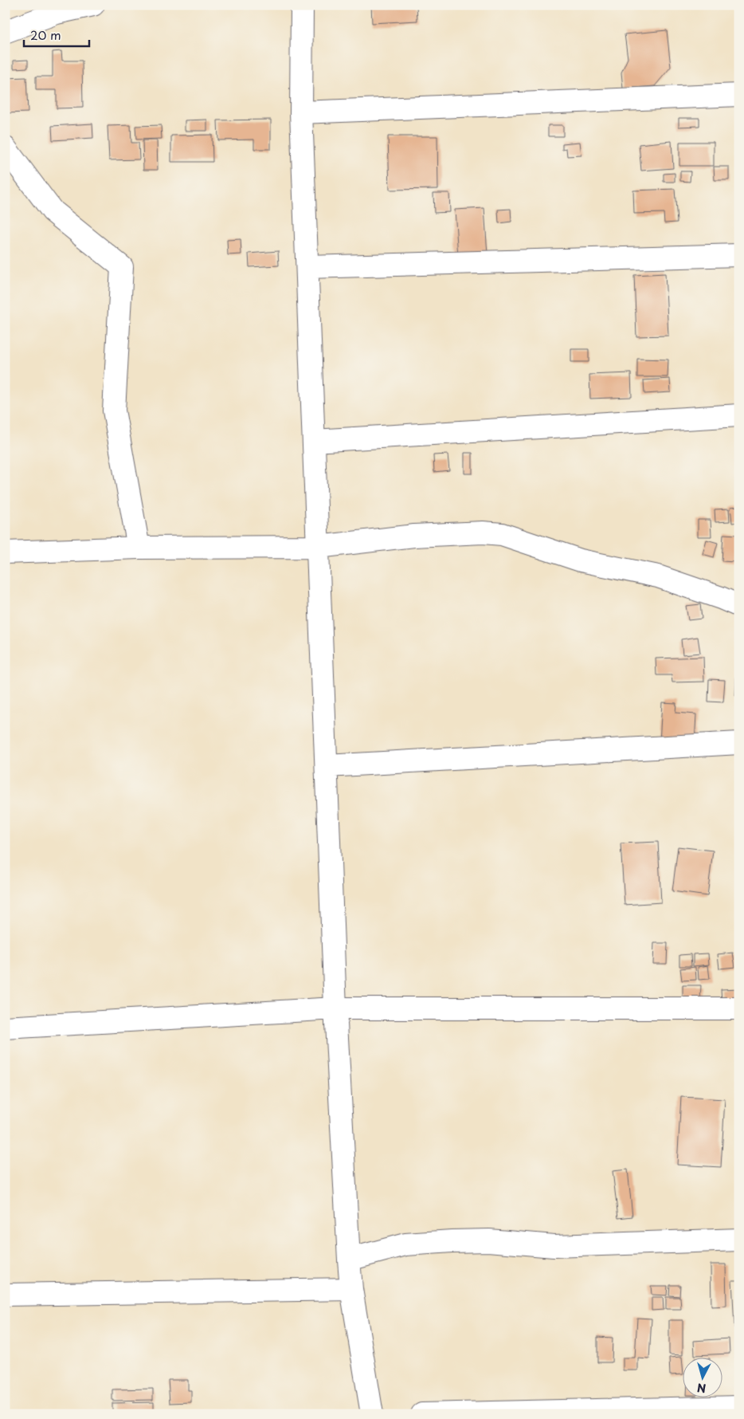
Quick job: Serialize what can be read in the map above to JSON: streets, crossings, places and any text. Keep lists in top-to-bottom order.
{
  "scale_bar": "20 m",
  "north": "bottom"
}
